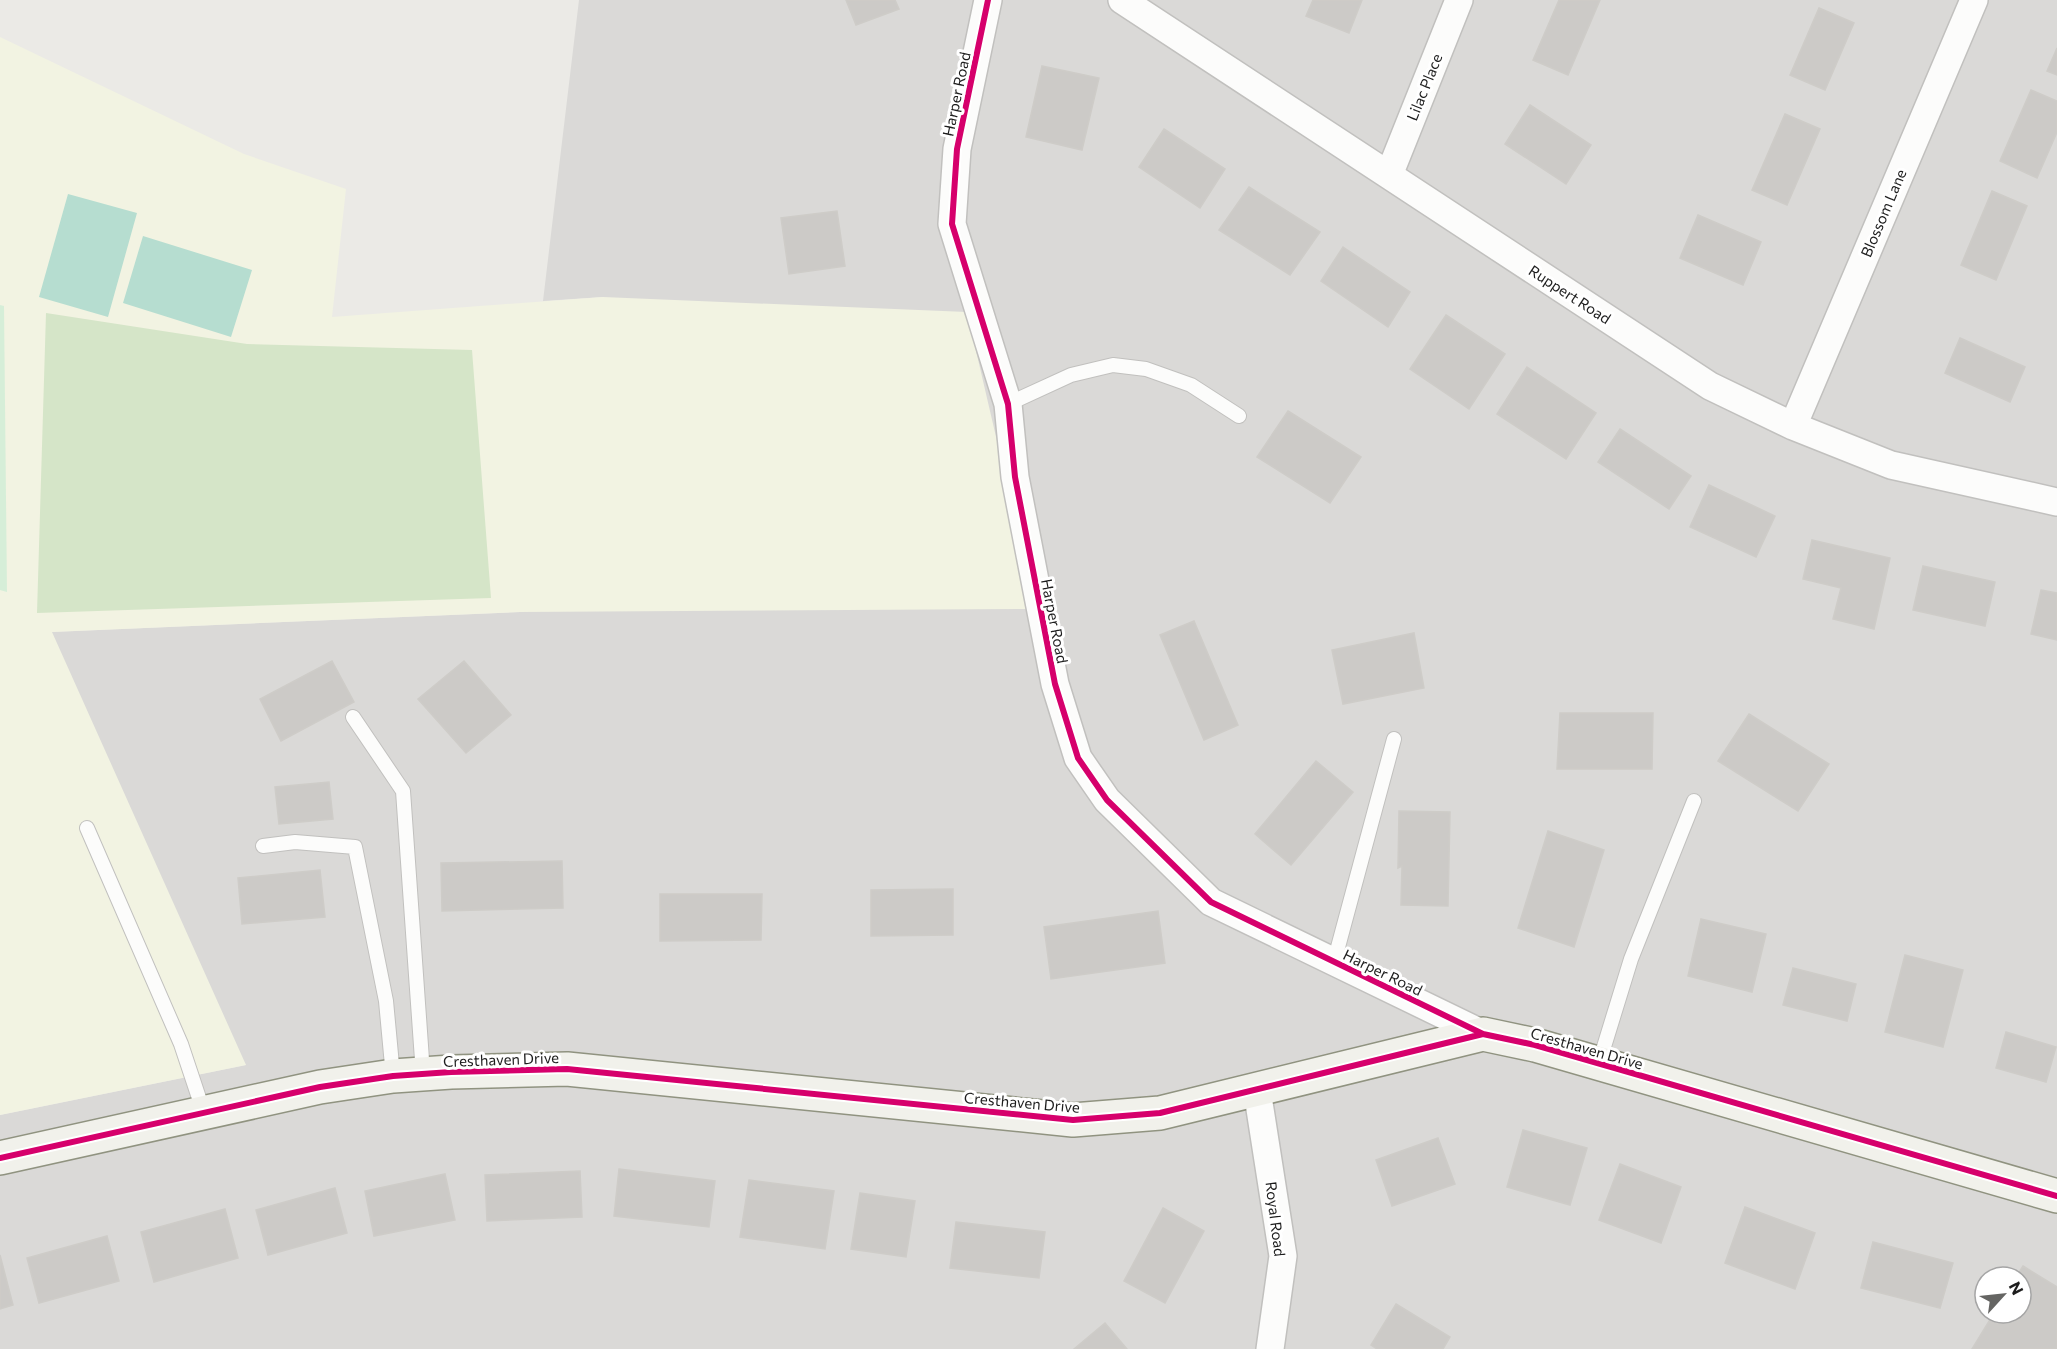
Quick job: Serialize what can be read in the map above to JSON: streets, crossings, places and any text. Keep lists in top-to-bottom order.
{
  "streets": {
    "street": [
      "Lilac Place",
      "Harper Road",
      "Blossom Lane",
      "Ruppert Road",
      "Cresthaven Drive",
      "Royal Road"
    ]
  },
  "crossings": [
    ["Lilac Place", "Ruppert Road"],
    ["Harper Road", "Cresthaven Drive"],
    ["Blossom Lane", "Ruppert Road"],
    ["Cresthaven Drive", "Royal Road"]
  ],
  "north": "top right"
}
